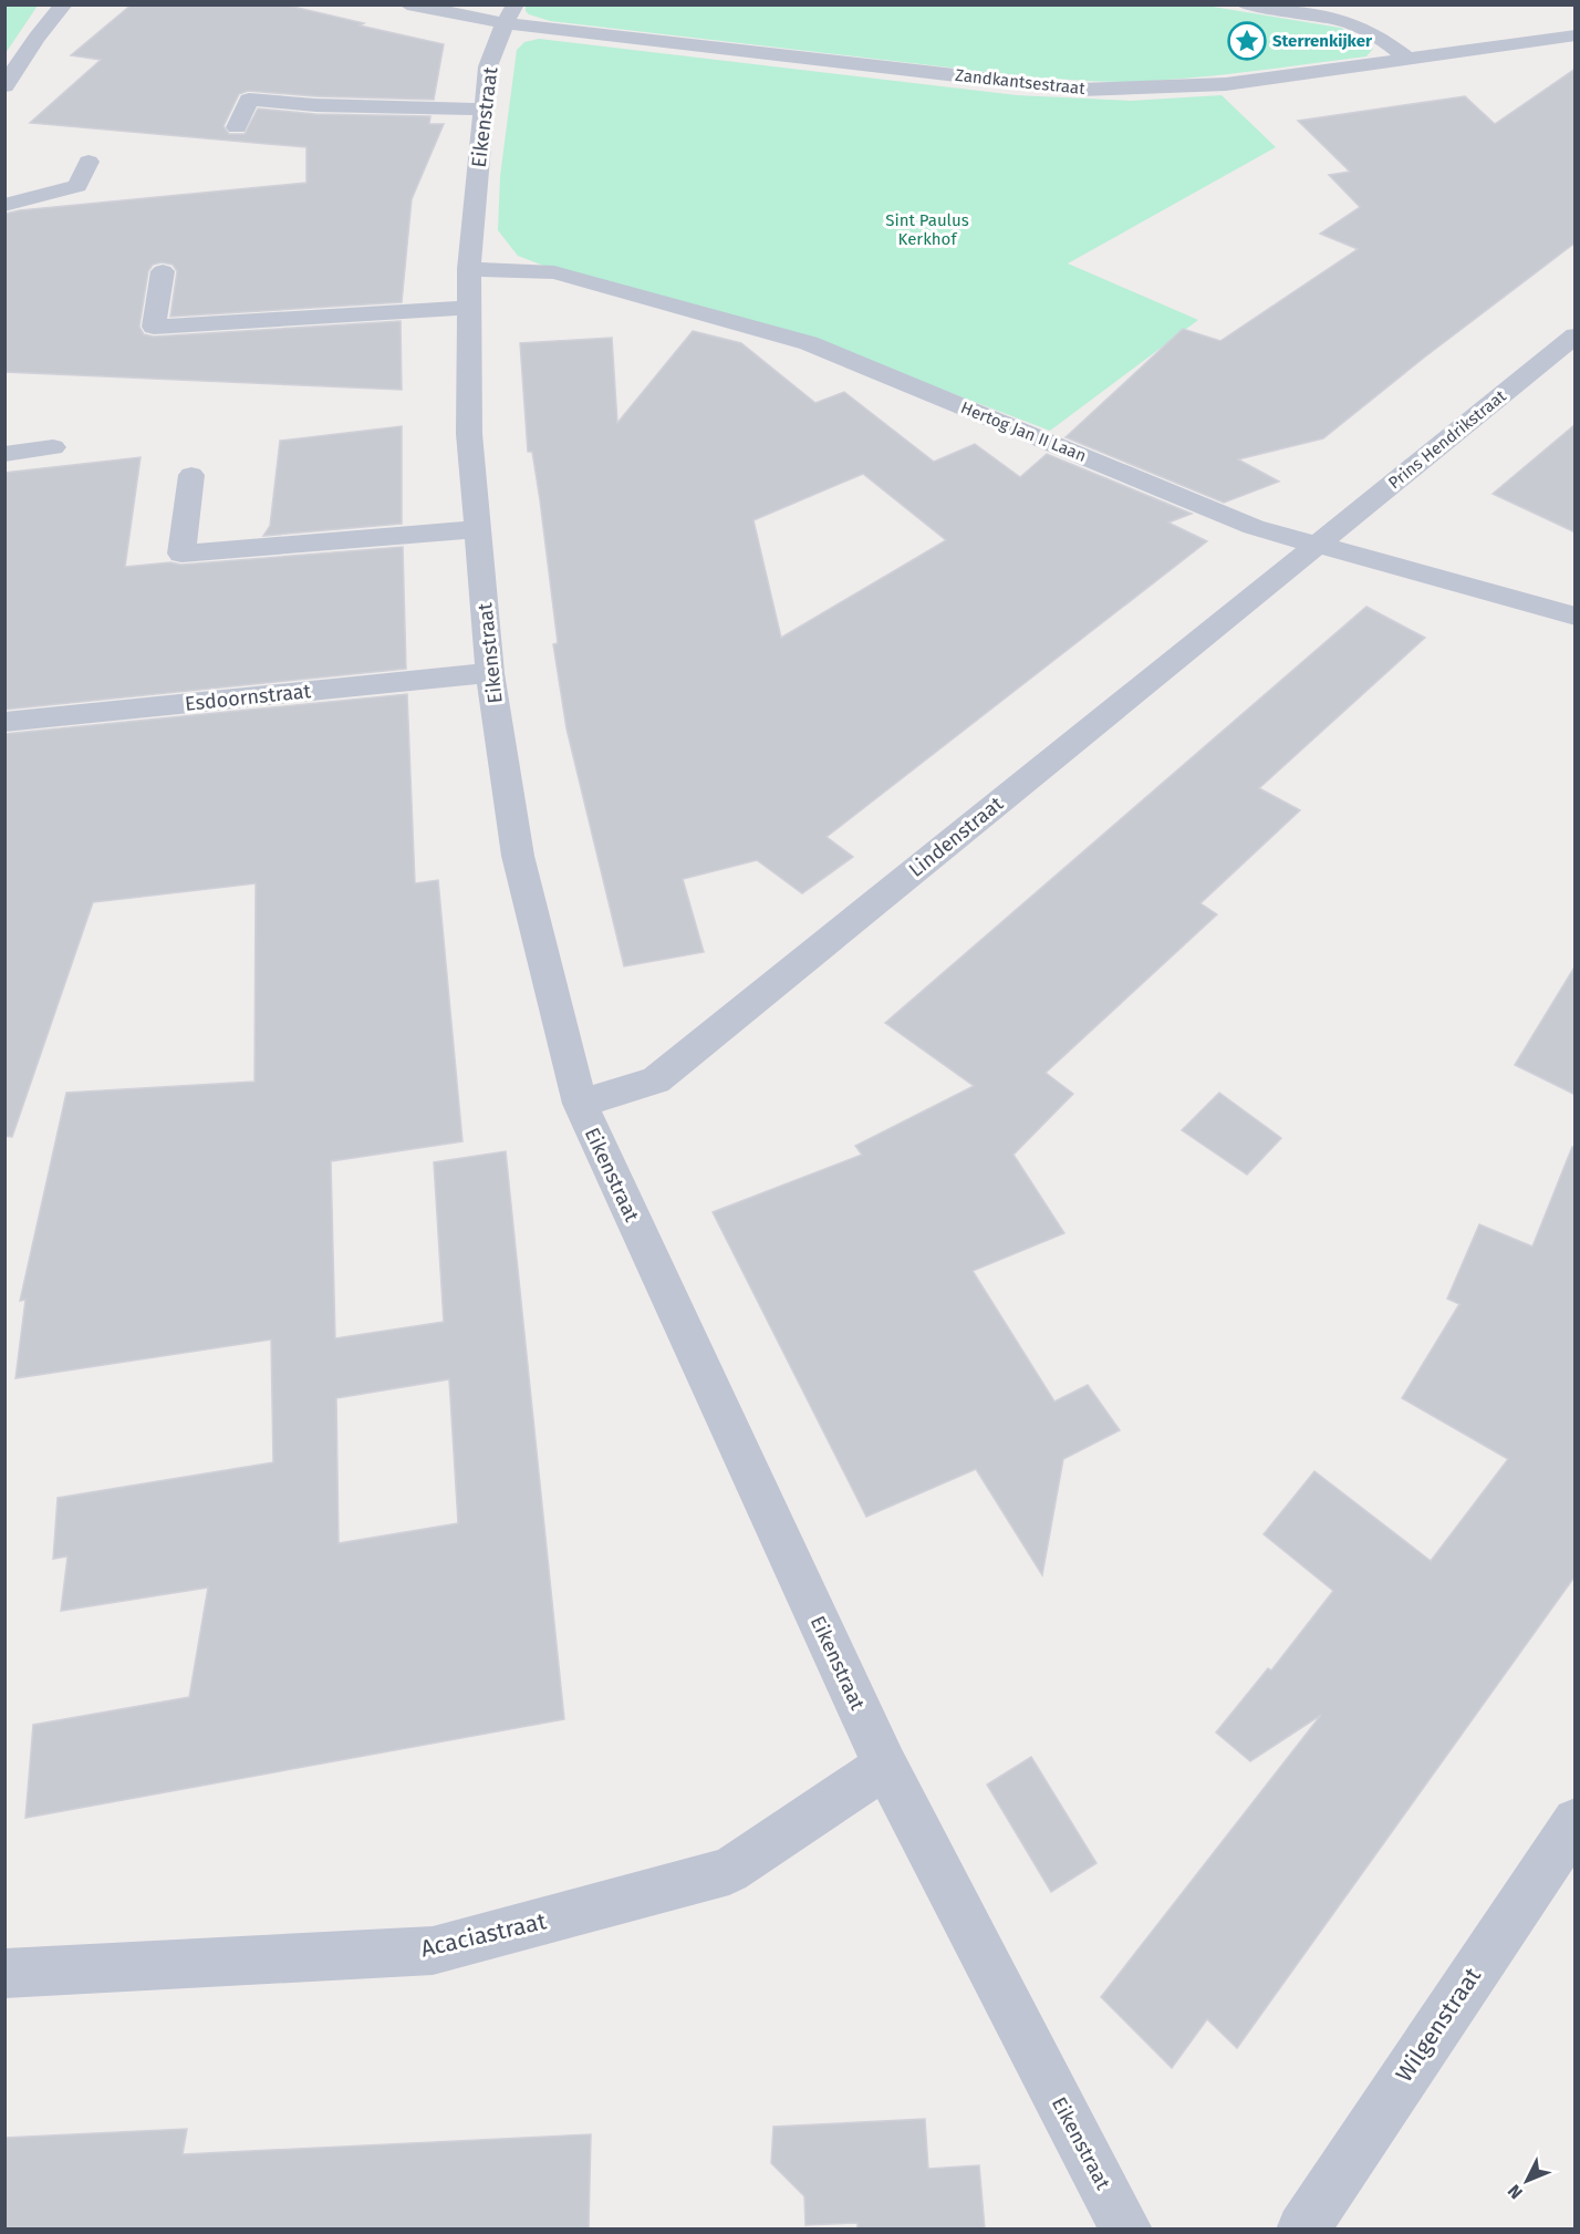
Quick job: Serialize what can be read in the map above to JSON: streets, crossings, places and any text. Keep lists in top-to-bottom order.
{
  "streets": {
    "street": [
      "Zandkantsestraat",
      "Eikenstraat",
      "Hertog Jan II Laan",
      "Prins Hendrikstraat",
      "Esdoornstraat",
      "Lindenstraat",
      "Acaciastraat",
      "Wilgenstraat"
    ]
  },
  "crossings": [
    ["Zandkantsestraat", "Eikenstraat"],
    ["Eikenstraat", "Hertog Jan II Laan"],
    ["Eikenstraat", "Esdoornstraat"],
    ["Eikenstraat", "Lindenstraat"],
    ["Eikenstraat", "Acaciastraat"],
    ["Hertog Jan II Laan", "Prins Hendrikstraat"],
    ["Hertog Jan II Laan", "Lindenstraat"],
    ["Prins Hendrikstraat", "Lindenstraat"]
  ],
  "parks": ["Sint Paulus Kerkhof"],
  "places": {
    "place": ["Sterrenkijker"]
  },
  "north": "bottom left"
}
